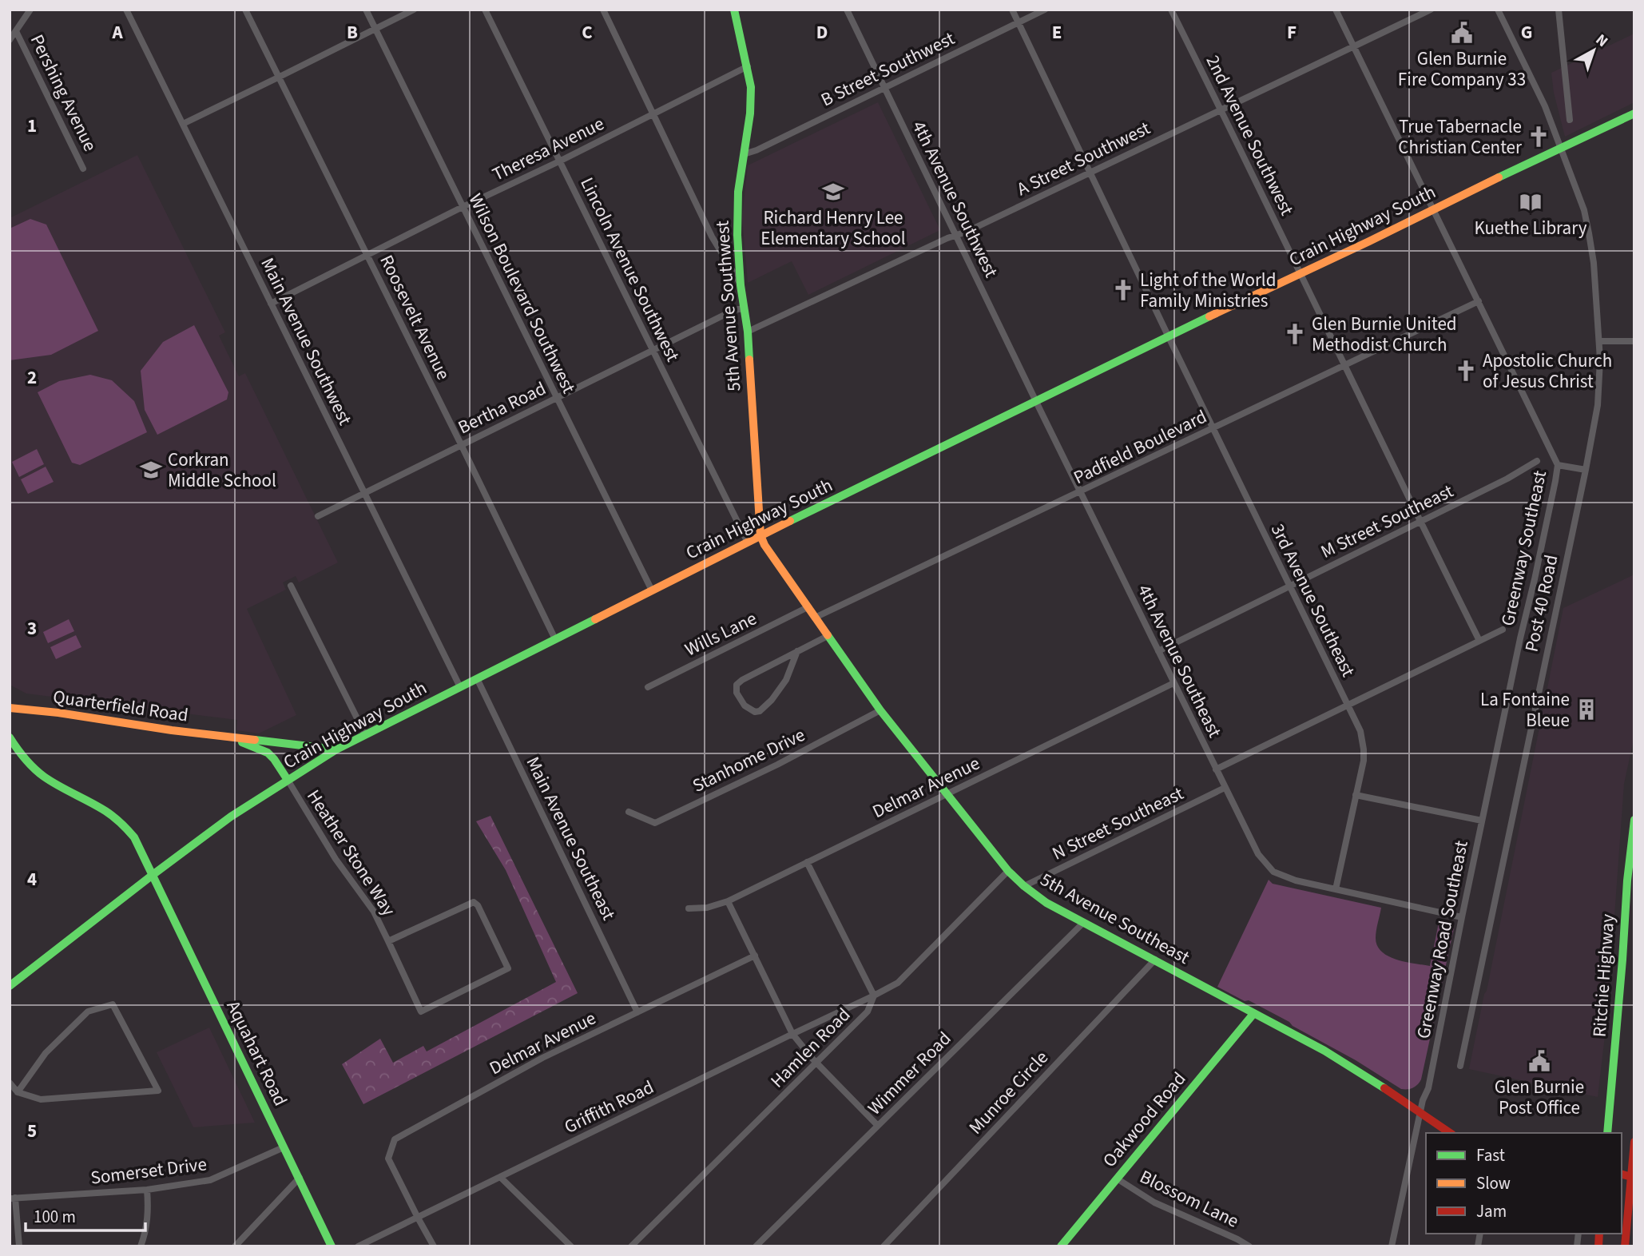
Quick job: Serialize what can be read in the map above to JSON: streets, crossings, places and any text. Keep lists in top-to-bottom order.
{
  "streets": {
    "main road": [
      "Crain Highway South",
      "5th Avenue Southwest",
      "Quarterfield Road",
      "5th Avenue Southeast",
      "Ritchie Highway",
      "Aquahart Road",
      "Oakwood Road"
    ],
    "street": [
      "B Street Southwest",
      "Pershing Avenue",
      "2nd Avenue Southwest",
      "Theresa Avenue",
      "A Street Southwest",
      "4th Avenue Southwest",
      "Lincoln Avenue Southwest",
      "Wilson Boulevard Southwest",
      "Roosevelt Avenue",
      "Main Avenue Southwest",
      "Bertha Road",
      "Padfield Boulevard",
      "M Street Southeast",
      "Greenway Southeast",
      "3rd Avenue Southeast",
      "Post 40 Road",
      "Wills Lane",
      "4th Avenue Southeast",
      "Stanhome Drive",
      "Delmar Avenue",
      "N Street Southeast",
      "Main Avenue Southeast",
      "Heather Stone Way",
      "Greenway Road Southeast",
      "Hamlen Road",
      "Wimmer Road",
      "Munroe Circle",
      "Griffith Road",
      "Somerset Drive",
      "Blossom Lane"
    ]
  },
  "crossings": [
    ["B Street Southwest", "4th Avenue Southwest"],
    ["B Street Southwest", "5th Avenue Southwest"],
    ["B Street Southwest", "3rd Avenue Southeast"],
    ["2nd Avenue Southwest", "A Street Southwest"],
    ["2nd Avenue Southwest", "Crain Highway South"],
    ["2nd Avenue Southwest", "Padfield Boulevard"],
    ["2nd Avenue Southwest", "M Street Southeast"],
    ["Theresa Avenue", "Lincoln Avenue Southwest"],
    ["Theresa Avenue", "Wilson Boulevard Southwest"],
    ["Theresa Avenue", "5th Avenue Southwest"],
    ["Theresa Avenue", "Roosevelt Avenue"],
    ["Theresa Avenue", "Main Avenue Southwest"],
    ["A Street Southwest", "4th Avenue Southwest"],
    ["A Street Southwest", "5th Avenue Southwest"],
    ["A Street Southwest", "3rd Avenue Southeast"],
    ["4th Avenue Southwest", "Crain Highway South"],
    ["4th Avenue Southwest", "4th Avenue Southeast"],
    ["Crain Highway South", "Lincoln Avenue Southwest"],
    ["Crain Highway South", "Wilson Boulevard Southwest"],
    ["Crain Highway South", "5th Avenue Southwest"],
    ["Crain Highway South", "Roosevelt Avenue"],
    ["Crain Highway South", "Main Avenue Southwest"],
    ["Crain Highway South", "3rd Avenue Southeast"],
    ["Crain Highway South", "Post 40 Road"],
    ["Crain Highway South", "4th Avenue Southeast"],
    ["Crain Highway South", "Quarterfield Road"],
    ["Crain Highway South", "Main Avenue Southeast"],
    ["Crain Highway South", "Heather Stone Way"],
    ["Crain Highway South", "5th Avenue Southeast"],
    ["Crain Highway South", "Aquahart Road"],
    ["Lincoln Avenue Southwest", "Bertha Road"],
    ["Wilson Boulevard Southwest", "Bertha Road"],
    ["5th Avenue Southwest", "Bertha Road"],
    ["5th Avenue Southwest", "5th Avenue Southeast"],
    ["Roosevelt Avenue", "Bertha Road"],
    ["Main Avenue Southwest", "Bertha Road"],
    ["Padfield Boulevard", "3rd Avenue Southeast"],
    ["Padfield Boulevard", "4th Avenue Southeast"],
    ["Padfield Boulevard", "5th Avenue Southeast"],
    ["M Street Southeast", "3rd Avenue Southeast"],
    ["M Street Southeast", "4th Avenue Southeast"],
    ["Greenway Southeast", "Greenway Road Southeast"],
    ["3rd Avenue Southeast", "4th Avenue Southeast"],
    ["Wills Lane", "5th Avenue Southeast"],
    ["4th Avenue Southeast", "Delmar Avenue"],
    ["4th Avenue Southeast", "N Street Southeast"],
    ["4th Avenue Southeast", "Greenway Road Southeast"],
    ["Quarterfield Road", "Heather Stone Way"],
    ["Stanhome Drive", "5th Avenue Southeast"],
    ["Delmar Avenue", "Main Avenue Southeast"],
    ["Delmar Avenue", "5th Avenue Southeast"],
    ["Delmar Avenue", "Griffith Road"],
    ["N Street Southeast", "5th Avenue Southeast"],
    ["5th Avenue Southeast", "Greenway Road Southeast"],
    ["5th Avenue Southeast", "Wimmer Road"],
    ["5th Avenue Southeast", "Munroe Circle"],
    ["5th Avenue Southeast", "Oakwood Road"],
    ["Hamlen Road", "Griffith Road"],
    ["Aquahart Road", "Somerset Drive"],
    ["Oakwood Road", "Blossom Lane"]
  ],
  "places": {
    "public building": ["Glen Burnie Fire Company 33", "Glen Burnie Post Office"],
    "church": [
      "True Tabernacle Christian Center",
      "Light of the World Family Ministries",
      "Glen Burnie United Methodist Church",
      "Apostolic Church of Jesus Christ"
    ],
    "school or university": ["Richard Henry Lee Elementary School", "Corkran Middle School"],
    "library": ["Kuethe Library"],
    "building": ["La Fontaine Bleue"]
  },
  "legend": ["Fast", "Slow", "Jam"],
  "scale_bar": "100 m",
  "north": "top right",
  "grid": {
    "columns": [
      "A",
      "B",
      "C",
      "D",
      "E",
      "F",
      "G"
    ],
    "rows": [
      "1",
      "2",
      "3",
      "4",
      "5"
    ]
  }
}
